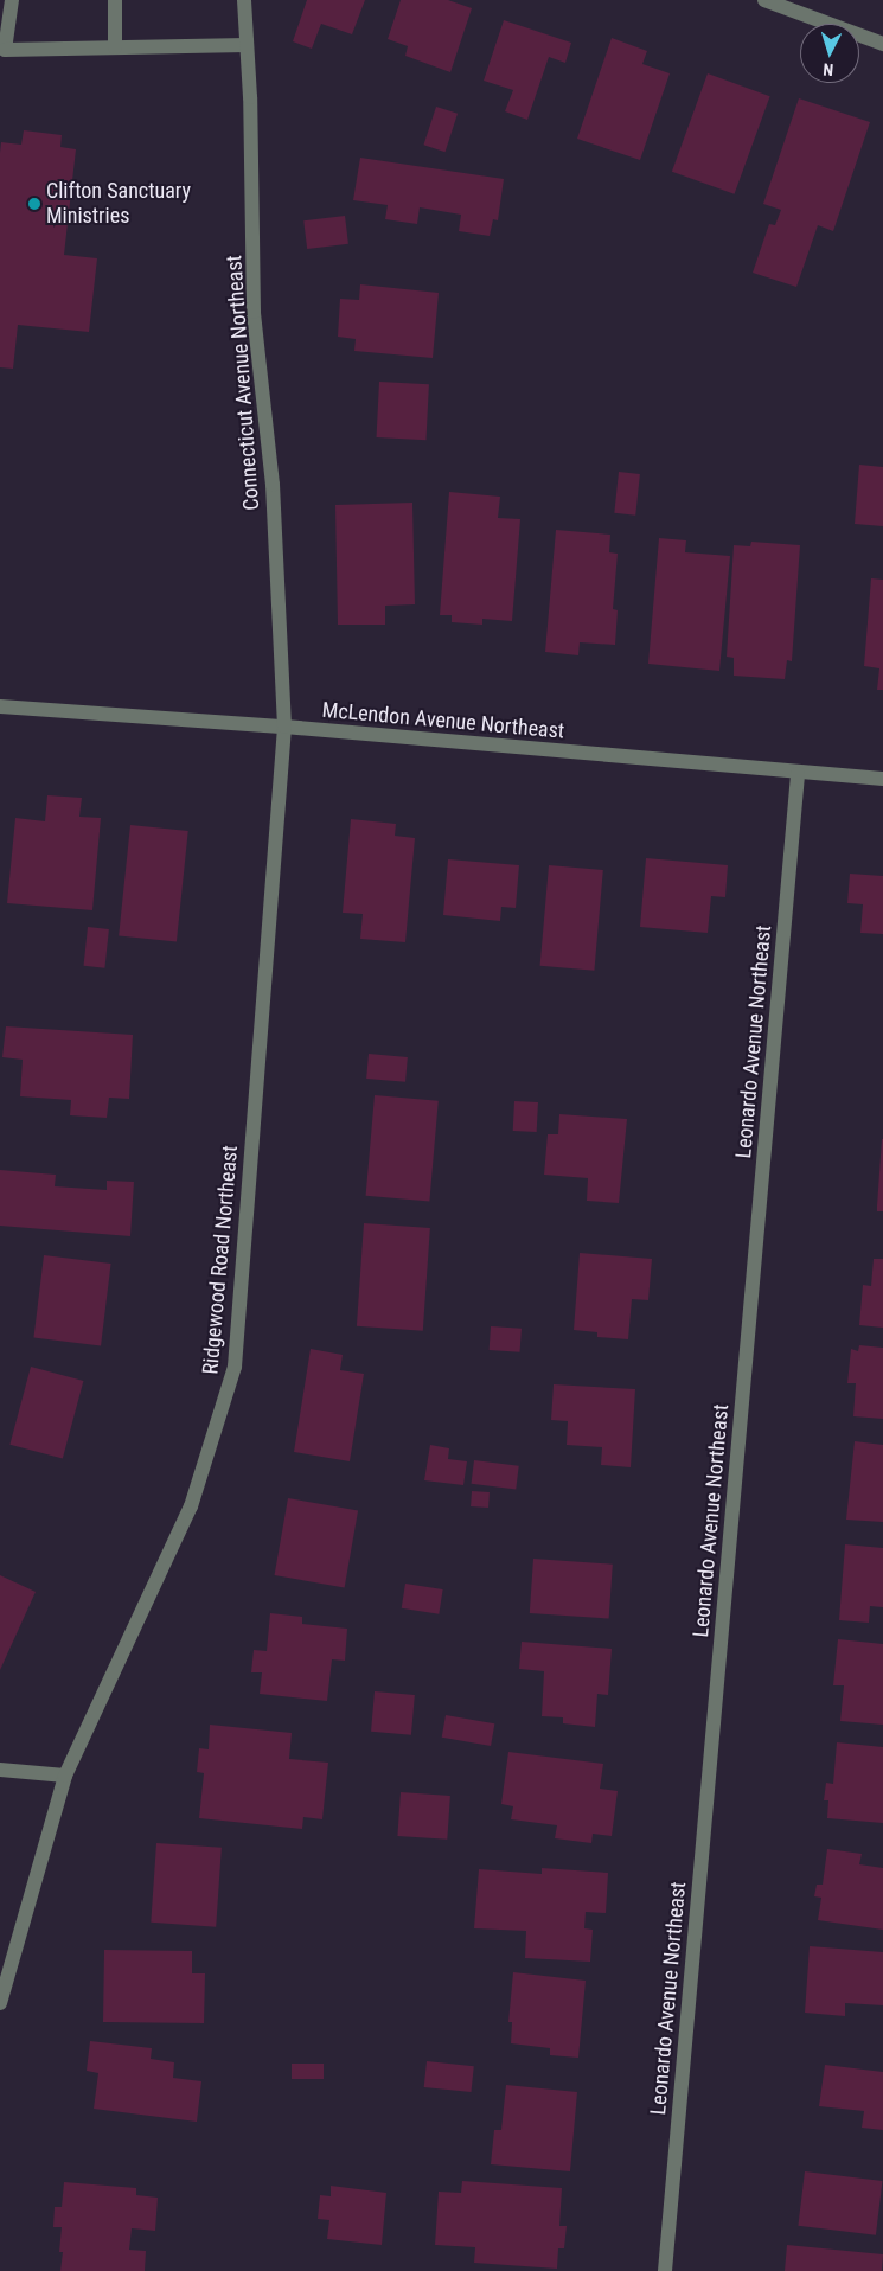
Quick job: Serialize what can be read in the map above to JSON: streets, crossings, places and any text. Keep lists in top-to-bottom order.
{
  "streets": {
    "street": [
      "Connecticut Avenue Northeast",
      "McLendon Avenue Northeast",
      "Leonardo Avenue Northeast",
      "Ridgewood Road Northeast"
    ]
  },
  "crossings": [
    ["Connecticut Avenue Northeast", "McLendon Avenue Northeast"],
    ["Connecticut Avenue Northeast", "Ridgewood Road Northeast"],
    ["McLendon Avenue Northeast", "Leonardo Avenue Northeast"],
    ["McLendon Avenue Northeast", "Ridgewood Road Northeast"]
  ],
  "places": ["Clifton Sanctuary Ministries"],
  "north": "bottom"
}
